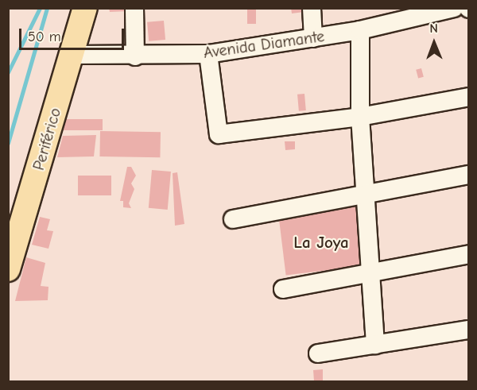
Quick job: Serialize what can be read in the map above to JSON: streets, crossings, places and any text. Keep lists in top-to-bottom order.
{
  "streets": {
    "main road": ["Periférico"],
    "street": ["Avenida Diamante"]
  },
  "crossings": [
    ["Avenida Diamante", "Periférico"]
  ],
  "districts": ["La Joya"],
  "scale_bar": "50 m",
  "north": "top"
}
